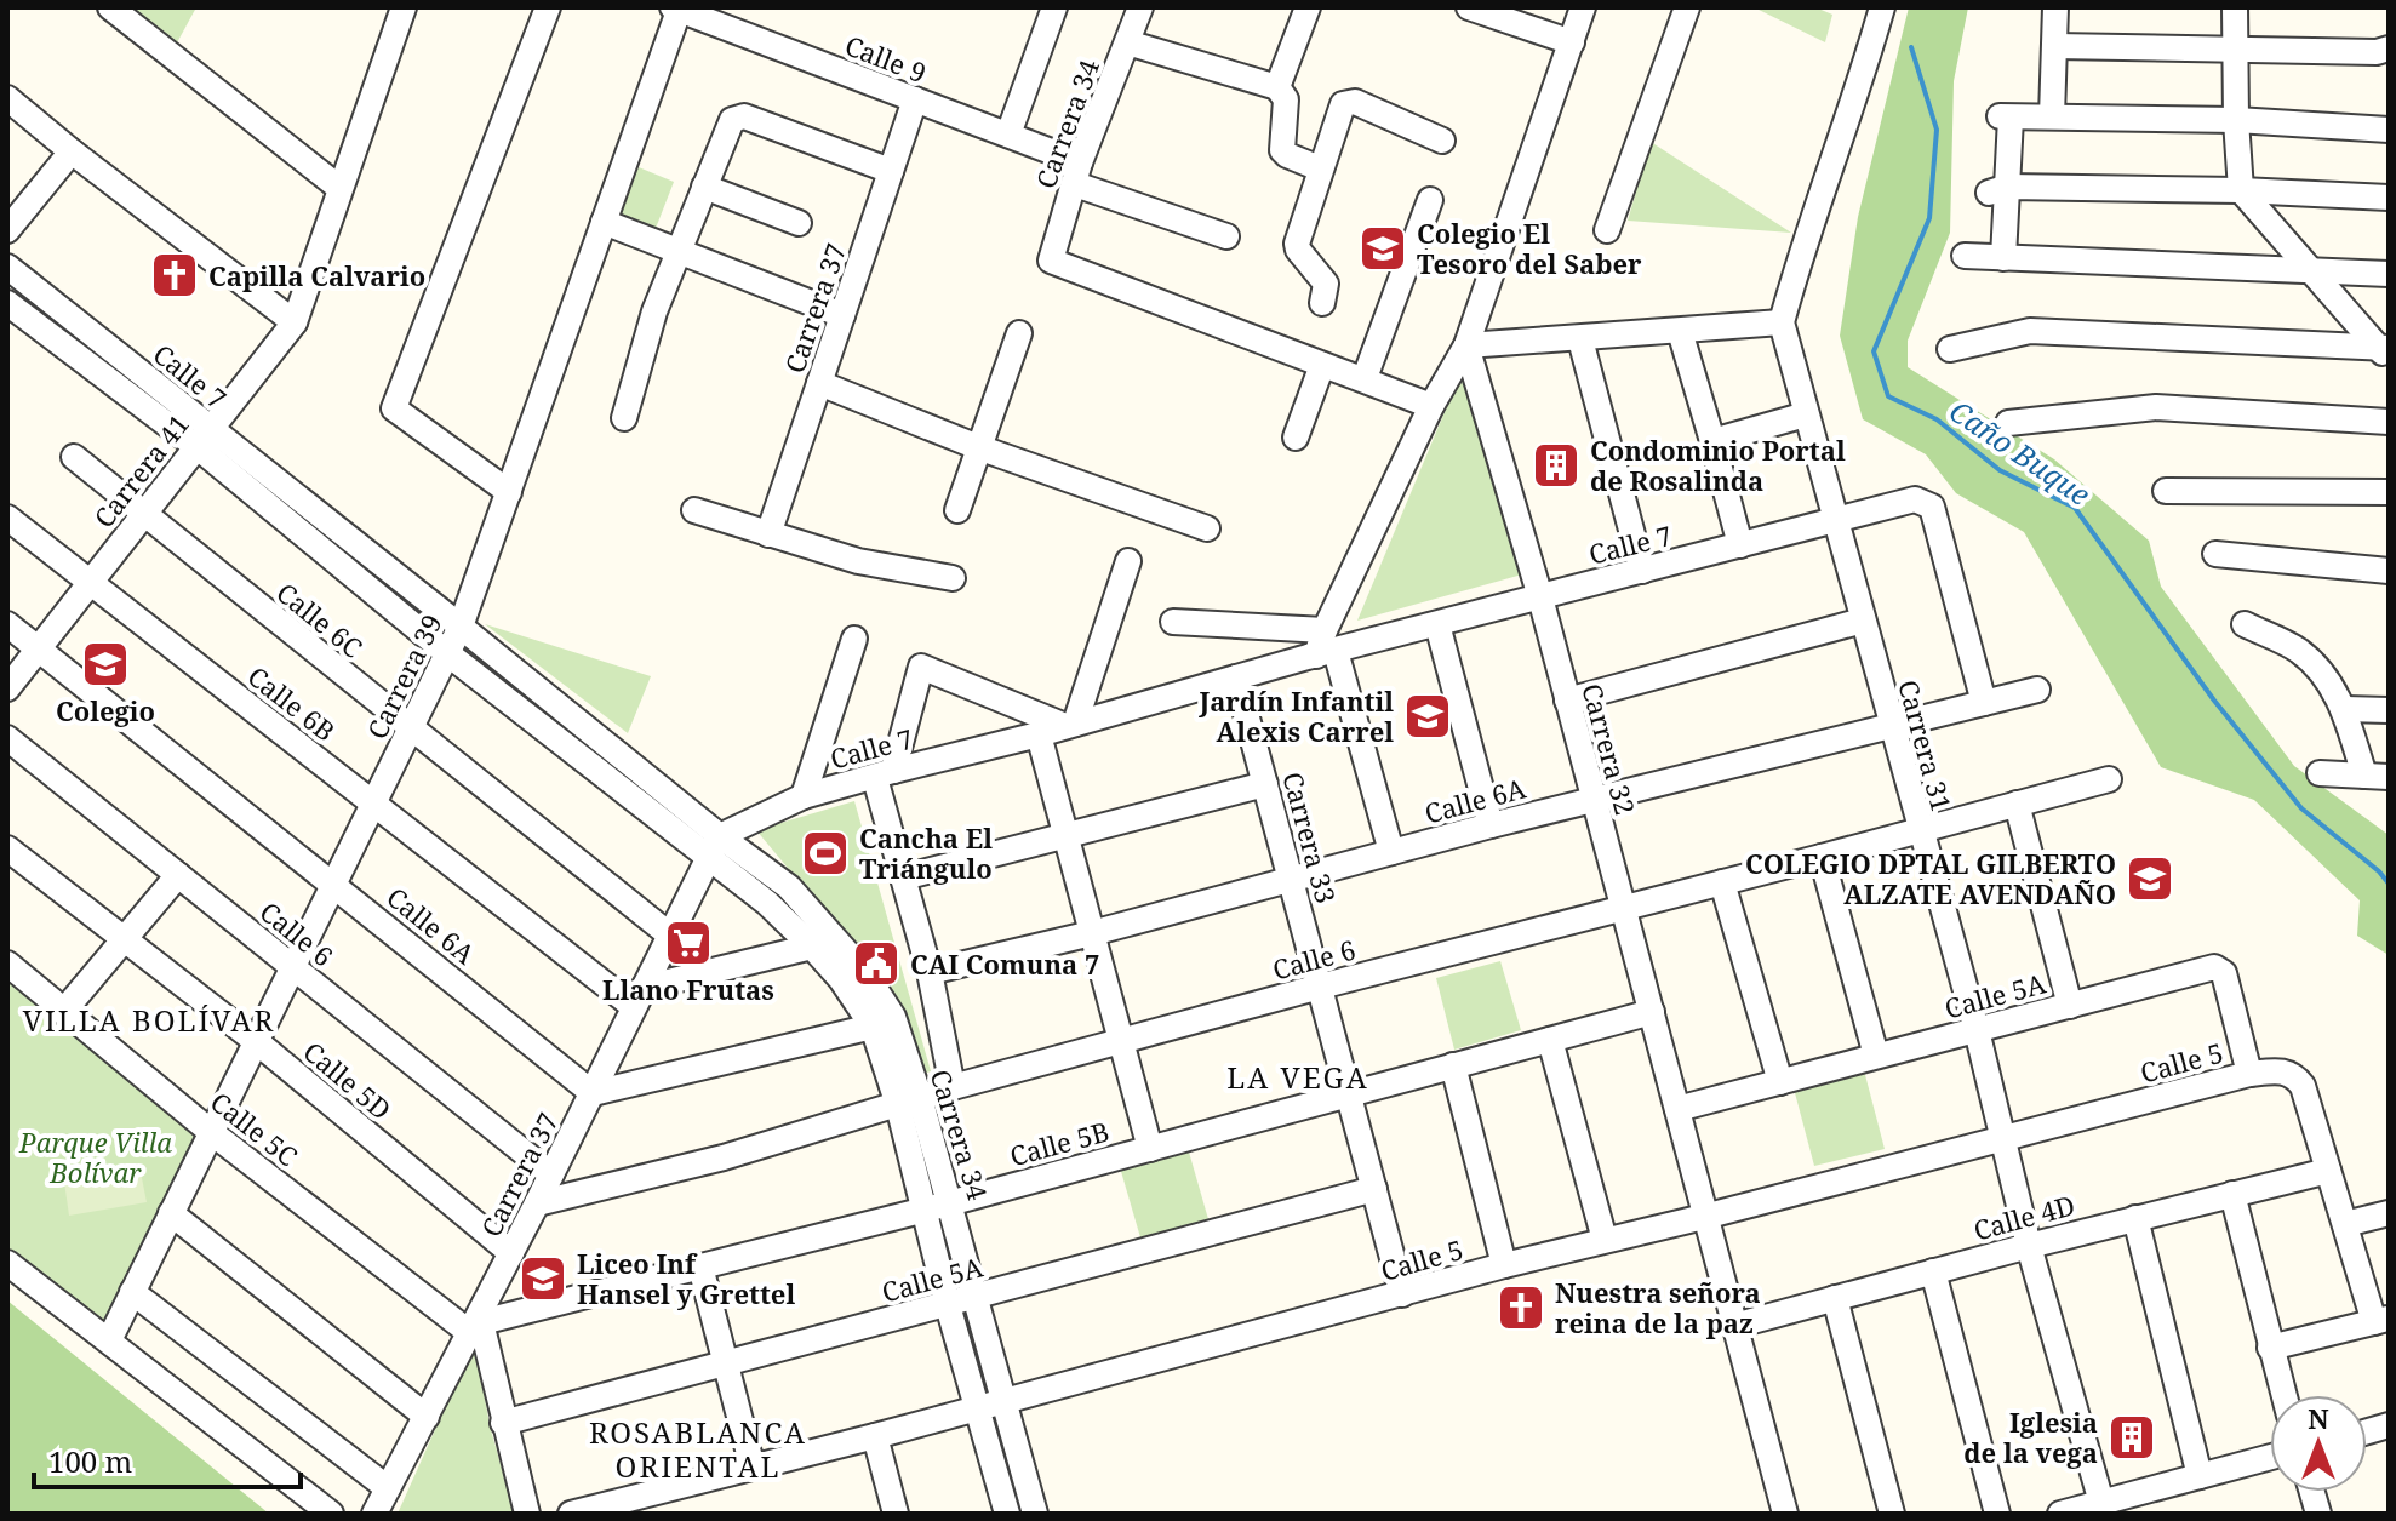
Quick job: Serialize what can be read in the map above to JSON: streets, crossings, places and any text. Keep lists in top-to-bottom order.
{
  "streets": {
    "street": [
      "Calle 9",
      "Carrera 34",
      "Carrera 37",
      "Calle 7",
      "Carrera 41",
      "Calle 6C",
      "Carrera 39",
      "Calle 6B",
      "Carrera 31",
      "Carrera 32",
      "Calle 6A",
      "Carrera 33",
      "Calle 6",
      "Calle 5A",
      "Calle 5",
      "Calle 5D",
      "Calle 5C",
      "Calle 5B",
      "Calle 4D"
    ]
  },
  "crossings": [
    ["Calle 9", "Carrera 34"],
    ["Calle 9", "Carrera 37"],
    ["Calle 9", "Carrera 39"],
    ["Carrera 34", "Carrera 37"],
    ["Carrera 34", "Calle 7"],
    ["Carrera 34", "Calle 6"],
    ["Carrera 34", "Calle 5A"],
    ["Carrera 34", "Calle 5"],
    ["Carrera 34", "Calle 5B"],
    ["Carrera 37", "Calle 7"],
    ["Carrera 37", "Calle 6C"],
    ["Carrera 37", "Calle 6B"],
    ["Carrera 37", "Calle 6A"],
    ["Carrera 37", "Calle 6"],
    ["Carrera 37", "Calle 5D"],
    ["Carrera 37", "Calle 5C"],
    ["Carrera 37", "Calle 5B"],
    ["Calle 7", "Carrera 41"],
    ["Calle 7", "Carrera 39"],
    ["Calle 7", "Carrera 31"],
    ["Calle 7", "Carrera 32"],
    ["Calle 7", "Calle 6A"],
    ["Calle 7", "Carrera 33"],
    ["Carrera 41", "Calle 6C"],
    ["Carrera 41", "Calle 6B"],
    ["Carrera 41", "Calle 6A"],
    ["Calle 6C", "Carrera 39"],
    ["Carrera 39", "Calle 6B"],
    ["Carrera 39", "Calle 6A"],
    ["Carrera 39", "Calle 6"],
    ["Carrera 39", "Calle 5D"],
    ["Carrera 39", "Calle 5C"],
    ["Carrera 31", "Calle 6A"],
    ["Carrera 31", "Calle 6"],
    ["Carrera 31", "Calle 5A"],
    ["Carrera 31", "Calle 5"],
    ["Carrera 31", "Calle 4D"],
    ["Carrera 32", "Calle 6A"],
    ["Carrera 32", "Calle 6"],
    ["Carrera 32", "Calle 5A"],
    ["Carrera 32", "Calle 5"],
    ["Carrera 32", "Calle 5B"],
    ["Carrera 32", "Calle 4D"],
    ["Calle 6A", "Carrera 33"],
    ["Carrera 33", "Calle 6"],
    ["Carrera 33", "Calle 5A"],
    ["Carrera 33", "Calle 5"],
    ["Carrera 33", "Calle 5B"],
    ["Calle 5A", "Calle 5"],
    ["Calle 5", "Calle 4D"],
    ["Calle 5C", "Calle 5B"]
  ],
  "districts": ["VILLA BOLÍVAR", "LA VEGA", "ROSABLANCA ORIENTAL"],
  "water": ["Caño Buque"],
  "parks": ["Parque Villa Bolívar"],
  "places": {
    "school or university": [
      "Colegio El Tesoro del Saber",
      "Colegio",
      "Jardín Infantil Alexis Carrel",
      "COLEGIO DPTAL GILBERTO ALZATE AVENDAÑO",
      "Liceo Inf Hansel y Grettel"
    ],
    "church": ["Capilla Calvario", "Nuestra señora reina de la paz"],
    "building": ["Condominio Portal de Rosalinda", "Iglesia de la vega"],
    "sports": ["Cancha El Triángulo"],
    "supermarket": ["Llano Frutas"],
    "public building": ["CAI Comuna 7"]
  },
  "scale_bar": "100 m",
  "north": "top"
}
